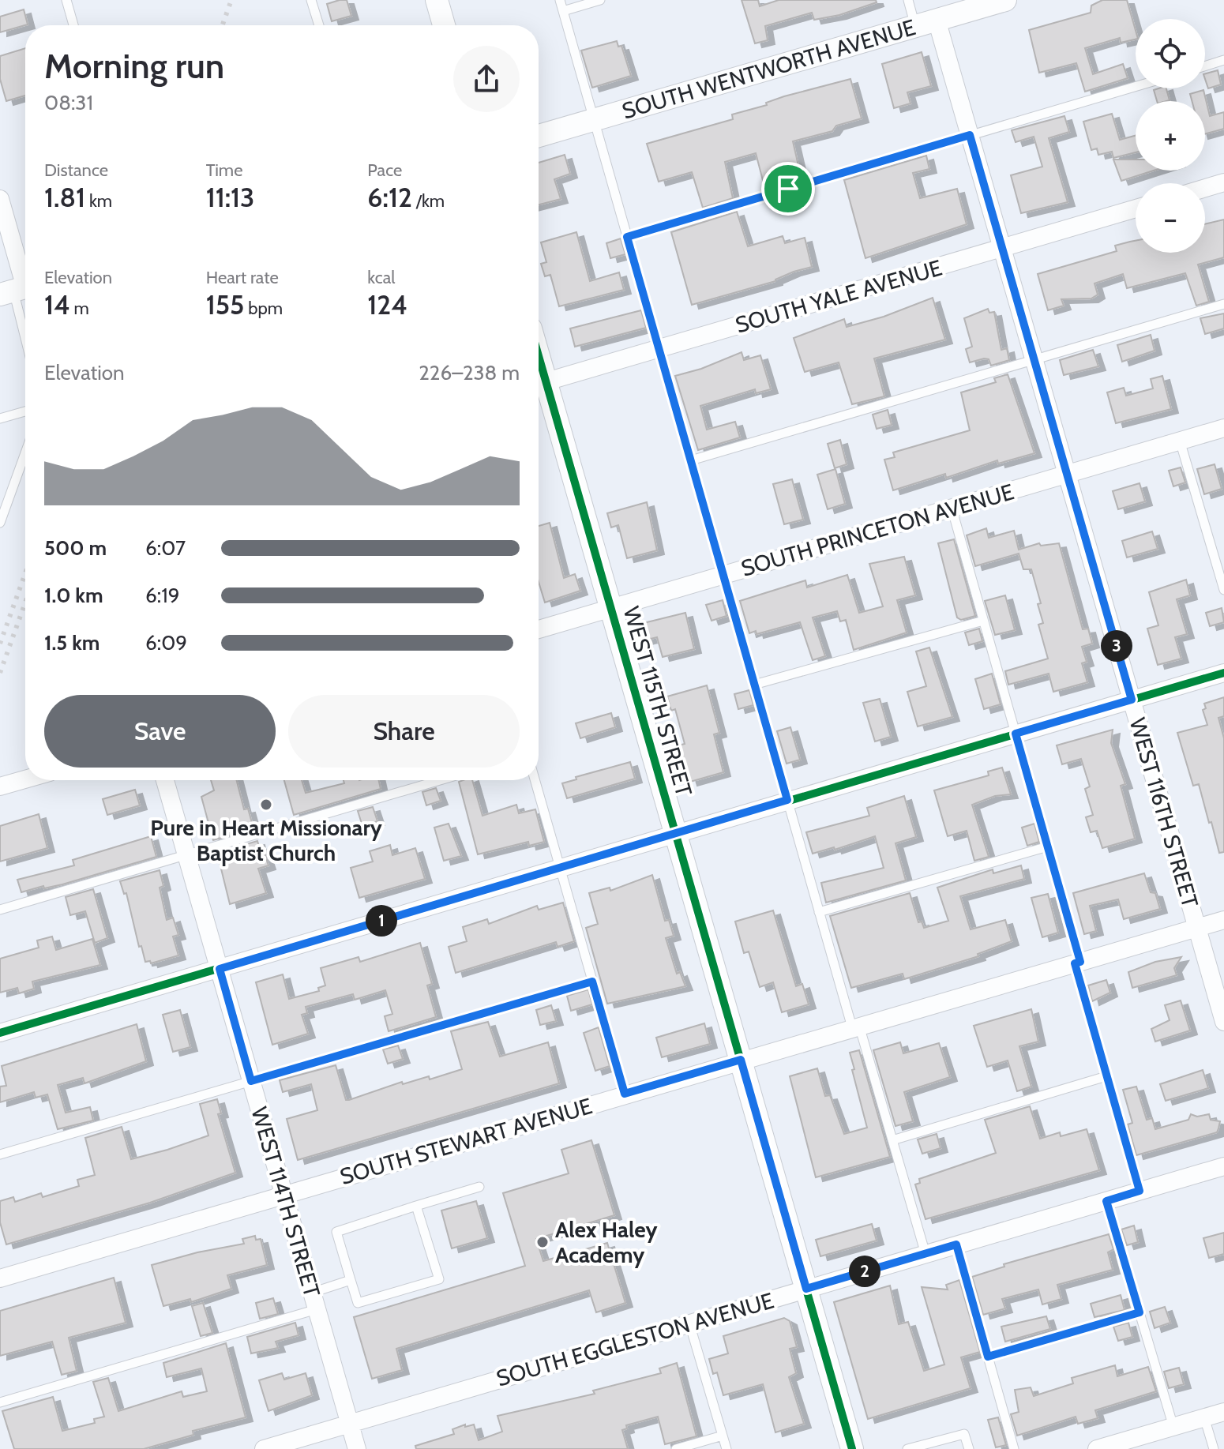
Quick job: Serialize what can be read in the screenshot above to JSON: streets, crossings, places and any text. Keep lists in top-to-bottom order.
{
  "streets": {
    "street": [
      "SOUTH WENTWORTH AVENUE",
      "SOUTH YALE AVENUE",
      "SOUTH PRINCETON AVENUE",
      "WEST 115TH STREET",
      "WEST 116TH STREET",
      "SOUTH STEWART AVENUE",
      "WEST 114TH STREET",
      "SOUTH EGGLESTON AVENUE"
    ]
  },
  "crossings": [
    ["SOUTH WENTWORTH AVENUE", "WEST 116TH STREET"],
    ["SOUTH YALE AVENUE", "WEST 115TH STREET"],
    ["SOUTH YALE AVENUE", "WEST 116TH STREET"],
    ["SOUTH PRINCETON AVENUE", "WEST 115TH STREET"],
    ["SOUTH PRINCETON AVENUE", "WEST 116TH STREET"],
    ["WEST 115TH STREET", "SOUTH STEWART AVENUE"],
    ["WEST 115TH STREET", "SOUTH EGGLESTON AVENUE"],
    ["WEST 116TH STREET", "SOUTH STEWART AVENUE"],
    ["SOUTH STEWART AVENUE", "WEST 114TH STREET"],
    ["WEST 114TH STREET", "SOUTH EGGLESTON AVENUE"]
  ],
  "places": ["Pure in Heart Missionary Baptist Church", "Alex Haley Academy"],
  "page": {
    "map_buttons": ["+", "−"],
    "heading": ["Morning run", "08:31"],
    "stats": [
      ["Distance", "1.81 km"],
      ["Time", "11:13"],
      ["Pace", "6:12 /km"],
      ["Elevation", "14 m"],
      ["Heart rate", "155 bpm"],
      ["kcal", "124"]
    ],
    "chart": ["Elevation", "226–238 m"],
    "list": [
      {
        "name": "500 m",
        "note": "6:07"
      },
      {
        "name": "1.0 km",
        "note": "6:19"
      },
      {
        "name": "1.5 km",
        "note": "6:09"
      }
    ],
    "pins": ["3", "1", "2"],
    "buttons": ["Save", "Share"]
  }
}
